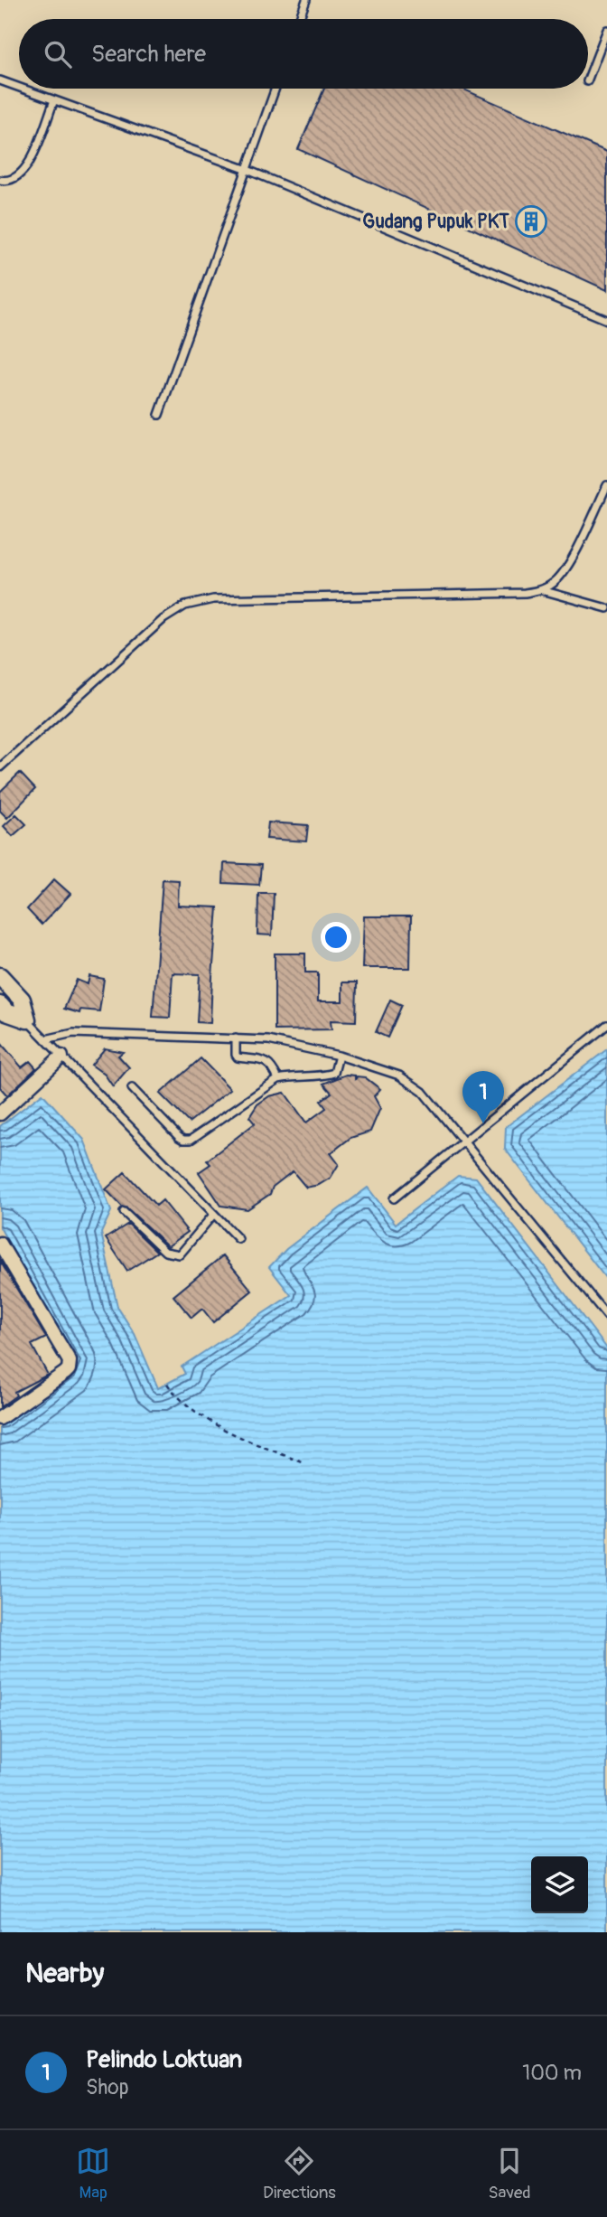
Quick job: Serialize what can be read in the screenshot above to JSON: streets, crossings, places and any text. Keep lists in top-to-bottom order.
{
  "places": {
    "building": ["Gudang Pupuk PKT"]
  },
  "page": {
    "search": "Search here",
    "pins": "1",
    "heading": "Nearby",
    "list": [
      {
        "mark": "1",
        "name": "Pelindo Loktuan",
        "note": "Shop",
        "value": "100 m"
      }
    ],
    "nav": ["Map", "Directions", "Saved"]
  }
}
